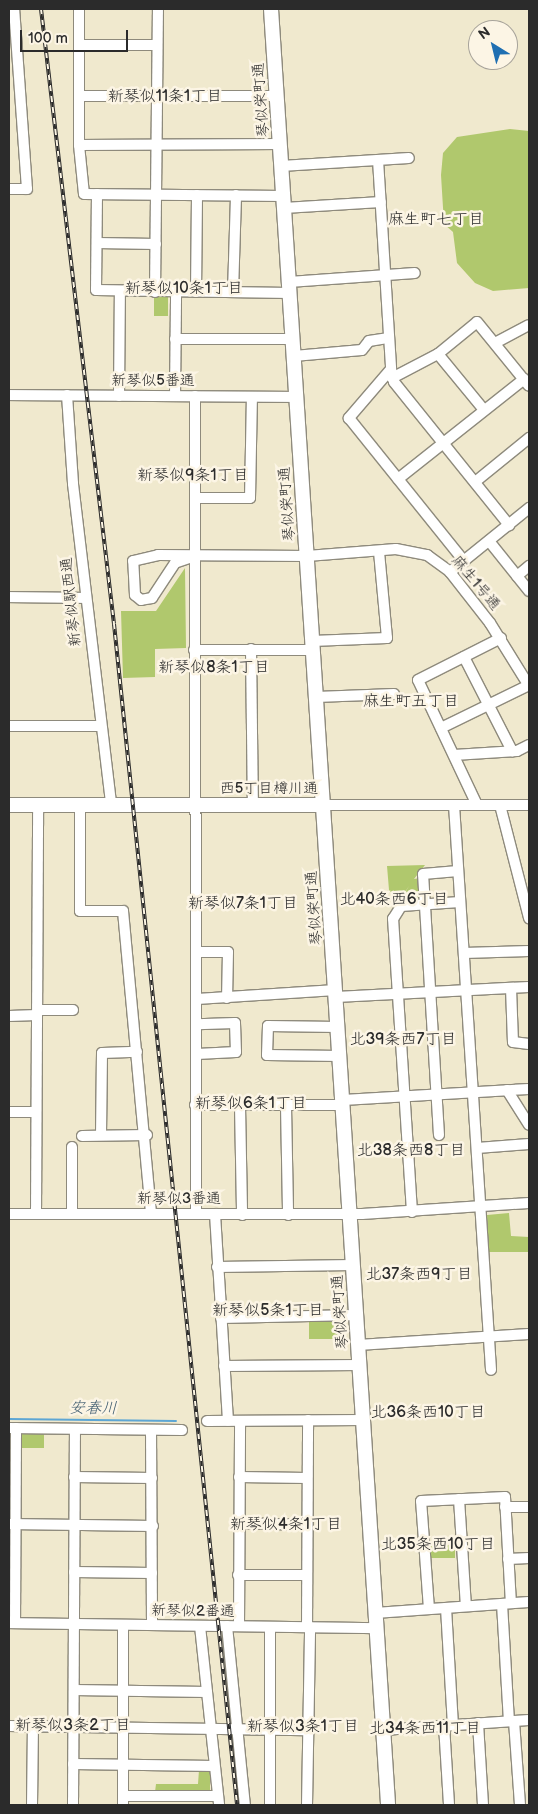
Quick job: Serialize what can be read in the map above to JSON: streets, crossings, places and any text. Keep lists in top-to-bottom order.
{
  "streets": {
    "main road": ["琴似栄町通", "西5丁目樽川通"],
    "street": [
      "新琴似5番通",
      "麻生1号通",
      "新琴似駅西通",
      "新琴似3番通",
      "新琴似2番通"
    ]
  },
  "crossings": [
    ["琴似栄町通", "新琴似5番通"],
    ["琴似栄町通", "麻生1号通"],
    ["琴似栄町通", "西5丁目樽川通"],
    ["琴似栄町通", "新琴似3番通"],
    ["琴似栄町通", "新琴似2番通"],
    ["新琴似5番通", "新琴似駅西通"],
    ["新琴似駅西通", "西5丁目樽川通"]
  ],
  "districts": [
    "新琴似11条1丁目",
    "麻生町七丁目",
    "新琴似10条1丁目",
    "新琴似9条1丁目",
    "新琴似8条1丁目",
    "麻生町五丁目",
    "北40条西6丁目",
    "新琴似7条1丁目",
    "北39条西7丁目",
    "新琴似6条1丁目",
    "北38条西8丁目",
    "北37条西9丁目",
    "新琴似5条1丁目",
    "北36条西10丁目",
    "新琴似4条1丁目",
    "北35条西10丁目",
    "新琴似3条2丁目",
    "新琴似3条1丁目",
    "北34条西11丁目"
  ],
  "water": ["安春川"],
  "scale_bar": "100 m",
  "north": "top left"
}
